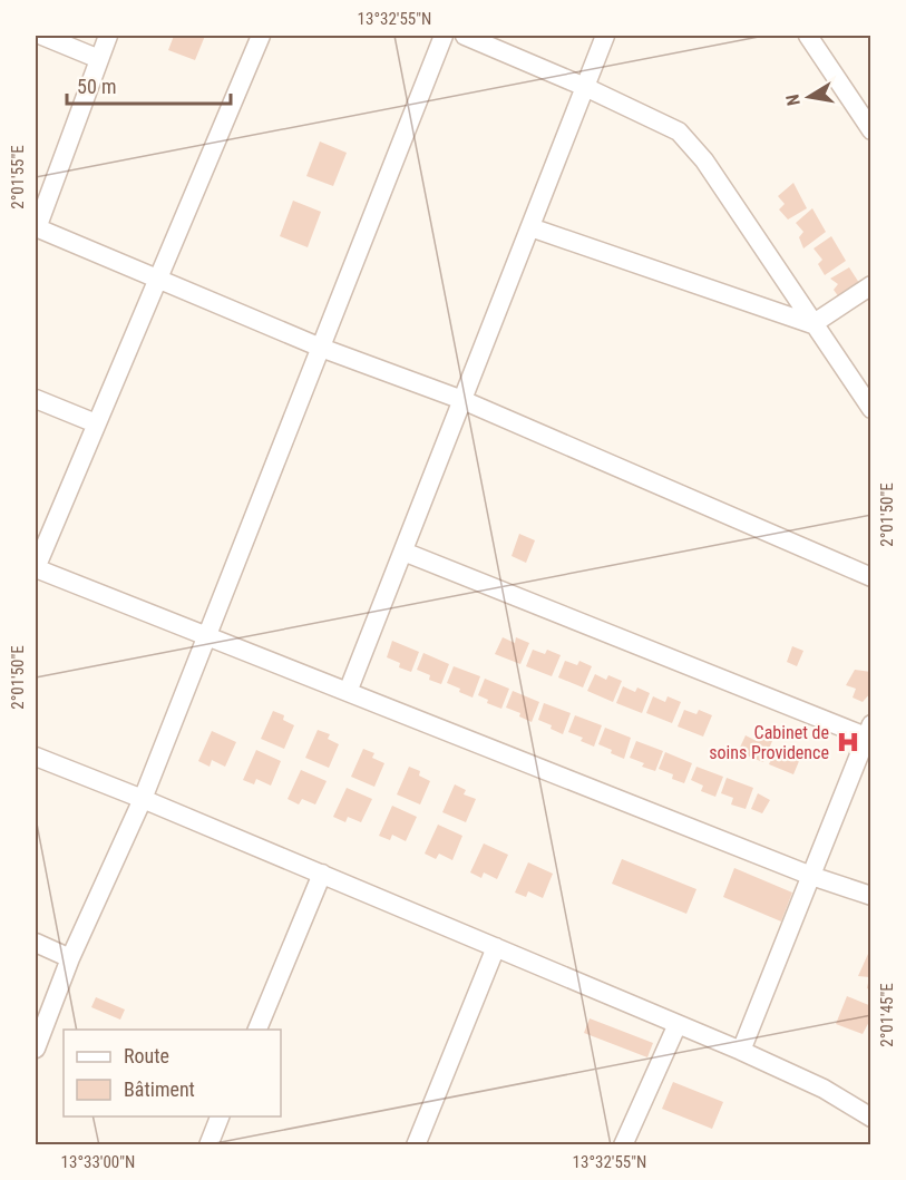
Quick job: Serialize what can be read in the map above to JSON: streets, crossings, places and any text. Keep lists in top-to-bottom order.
{
  "places": {
    "hospital": ["Cabinet de soins Providence"]
  },
  "legend": ["Route", "Bâtiment"],
  "scale_bar": "50 m",
  "north": "left",
  "coordinates": [
    "13°32'55\"N",
    "2°01'55\"E",
    "2°01'50\"E",
    "2°01'45\"E",
    "13°33'00\"N"
  ]
}
